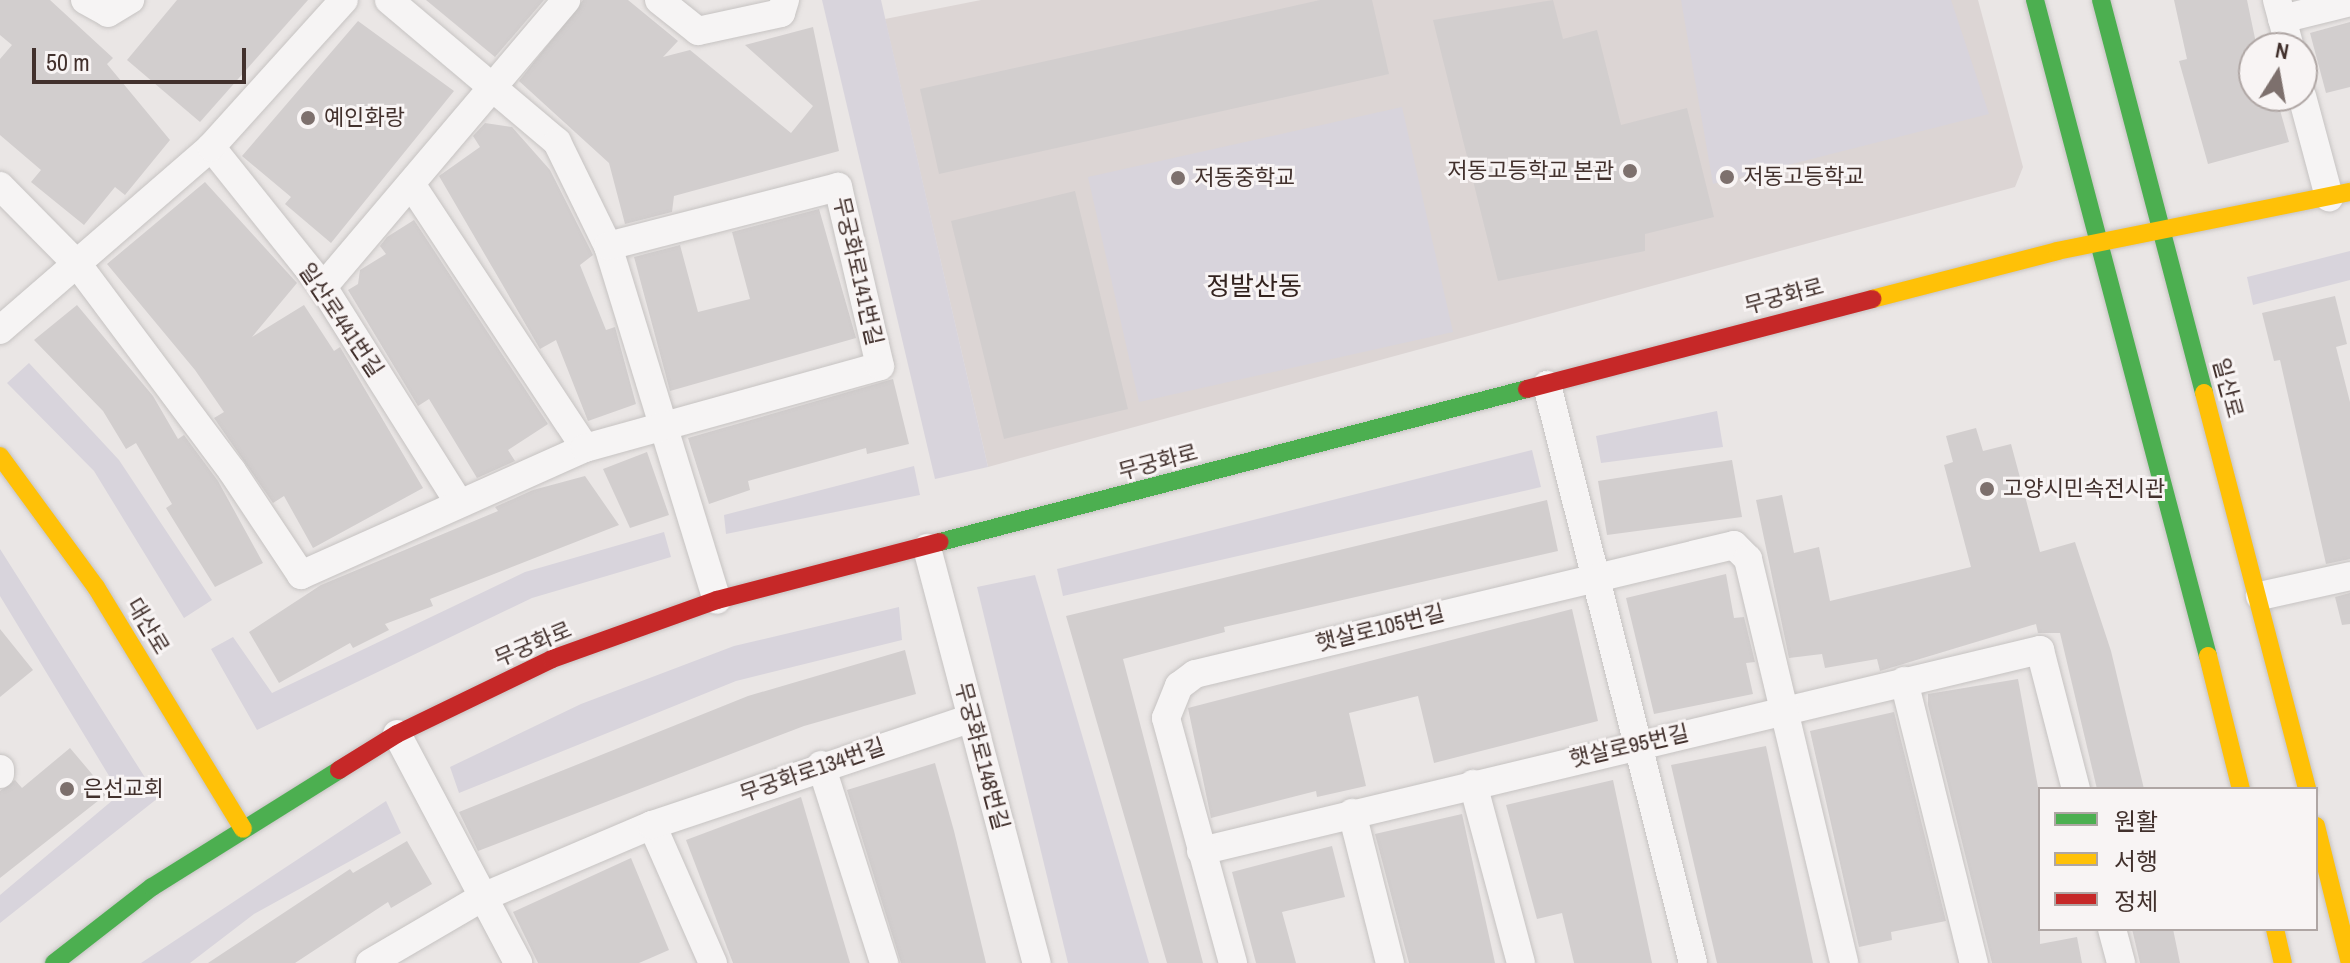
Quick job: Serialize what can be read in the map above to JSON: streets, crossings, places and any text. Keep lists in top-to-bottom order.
{
  "streets": {
    "main road": ["무궁화로", "일산로", "대산로"],
    "street": [
      "무궁화로141번길",
      "일산로441번길",
      "햇살로105번길",
      "햇살로95번길",
      "무궁화로148번길",
      "무궁화로134번길"
    ]
  },
  "crossings": [
    ["무궁화로141번길", "일산로441번길"],
    ["무궁화로", "일산로"],
    ["무궁화로", "대산로"],
    ["무궁화로", "무궁화로148번길"],
    ["햇살로105번길", "햇살로95번길"],
    ["무궁화로148번길", "무궁화로134번길"]
  ],
  "districts": ["정발산동"],
  "places": [
    "예인화랑",
    "저동고등학교 본관",
    "저동고등학교",
    "저동중학교",
    "고양시민속전시관",
    "은선교회"
  ],
  "legend": ["원활", "서행", "정체"],
  "scale_bar": "50 m",
  "north": "top"
}
